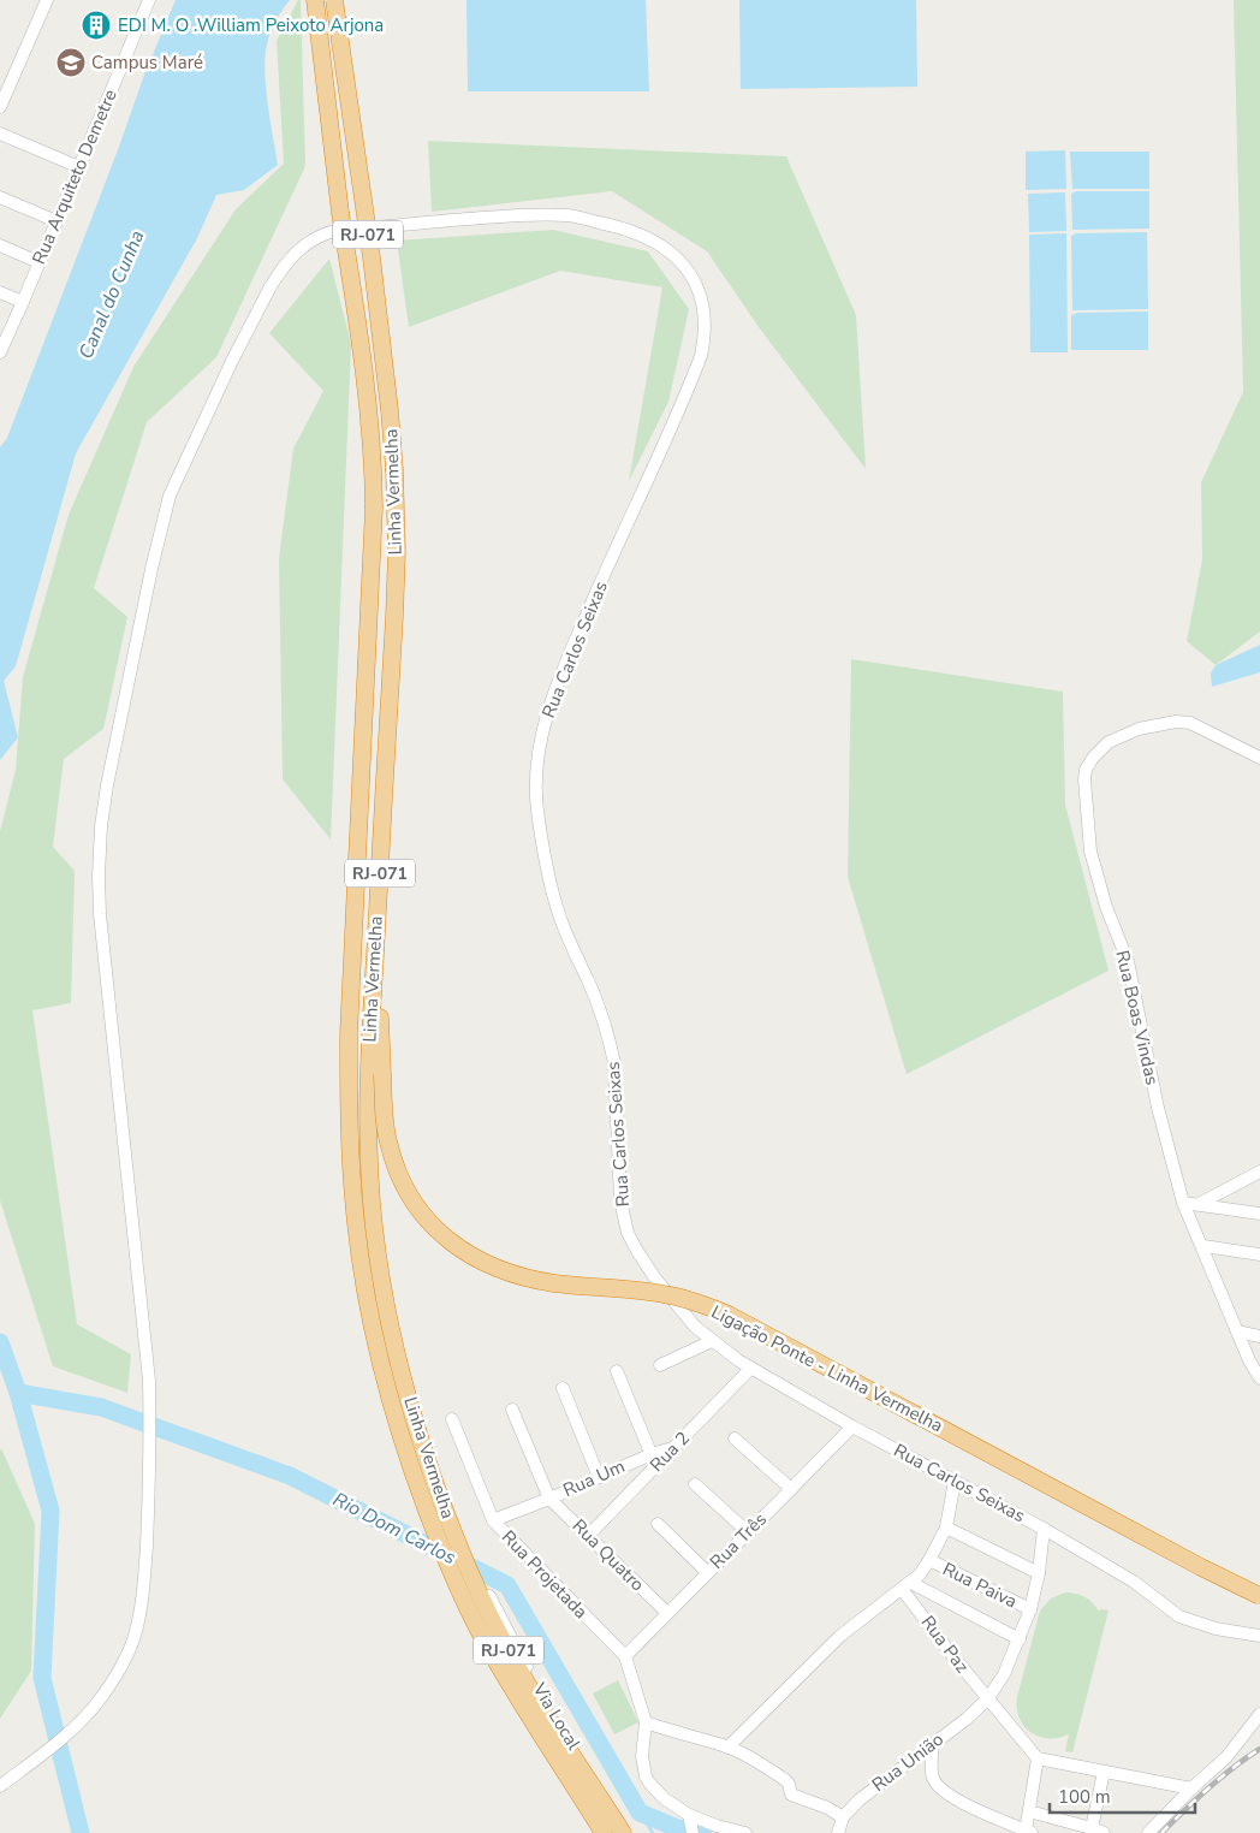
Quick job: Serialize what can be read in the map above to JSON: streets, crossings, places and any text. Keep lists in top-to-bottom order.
{
  "streets": {
    "highway": ["RJ-071", "Linha Vermelha", "Ligação Ponte - Linha Vermelha"],
    "street": [
      "Rua Arquiteto Demetre",
      "Rua Carlos Seixas",
      "Rua Boas Vindas",
      "Rua 2",
      "Rua Um",
      "Rua Três",
      "Rua Quatro",
      "Rua Projetada",
      "Rua Paiva",
      "Rua Paz",
      "Via Local",
      "Rua União"
    ]
  },
  "crossings": [
    ["Linha Vermelha", "Ligação Ponte - Linha Vermelha"],
    ["Rua Carlos Seixas", "Rua 2"],
    ["Rua Carlos Seixas", "Rua Três"],
    ["Rua Carlos Seixas", "Rua União"],
    ["Rua 2", "Rua Um"],
    ["Rua 2", "Rua Quatro"],
    ["Rua Um", "Rua Quatro"],
    ["Rua Um", "Rua Projetada"],
    ["Rua Três", "Rua Quatro"],
    ["Rua Três", "Rua Projetada"],
    ["Rua Paiva", "Rua União"],
    ["Rua Paz", "Rua União"]
  ],
  "water": ["Canal do Cunha", "Rio Dom Carlos"],
  "places": {
    "building": ["EDI M. O .William Peixoto Arjona"],
    "school or university": ["Campus Maré"]
  },
  "scale_bar": "100 m"
}
